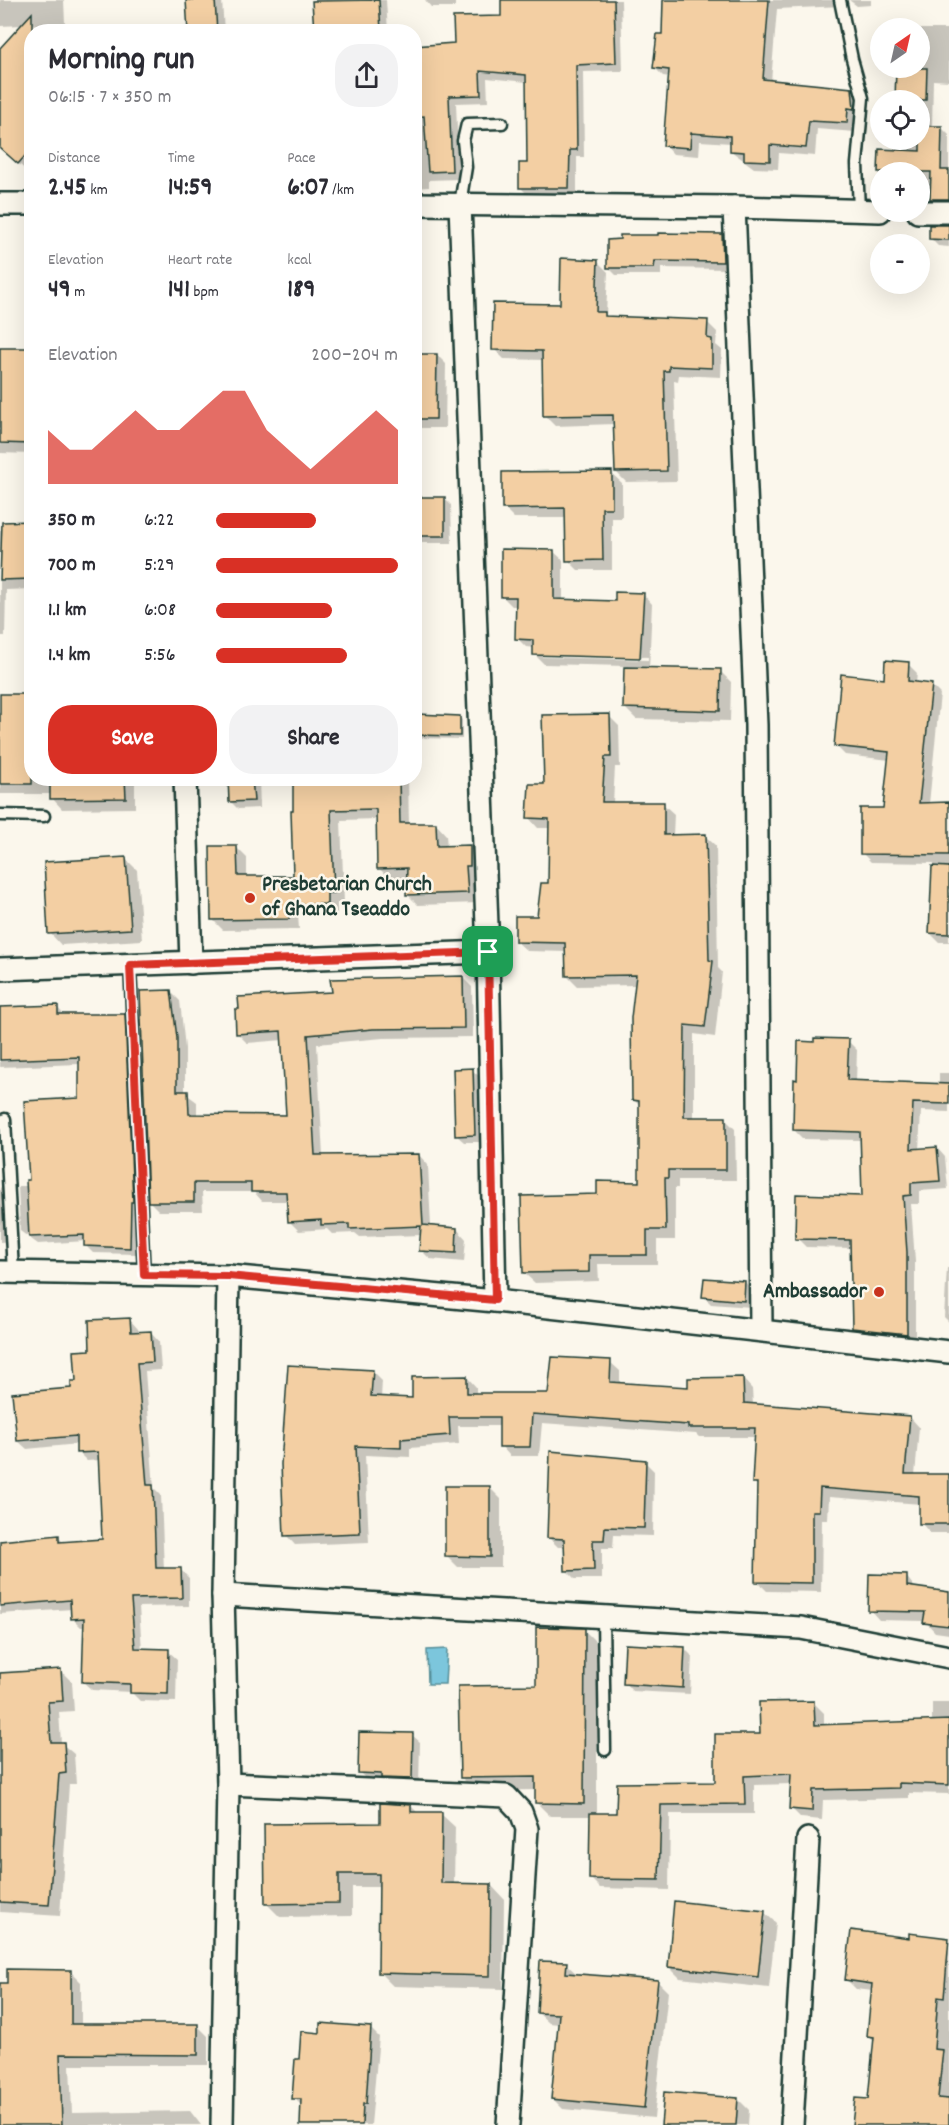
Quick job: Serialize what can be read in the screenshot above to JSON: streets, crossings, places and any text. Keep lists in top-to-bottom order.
{
  "places": ["Presbetarian Church of Ghana Tseaddo", "Ambassador"],
  "north": "top right",
  "page": {
    "map_buttons": ["+", "−"],
    "heading": ["Morning run", "06:15 · 7 × 350 m"],
    "stats": [
      ["Distance", "2.45 km"],
      ["Time", "14:59"],
      ["Pace", "6:07 /km"],
      ["Elevation", "49 m"],
      ["Heart rate", "141 bpm"],
      ["kcal", "189"]
    ],
    "chart": ["Elevation", "200–204 m"],
    "list": [
      {
        "name": "350 m",
        "note": "6:22"
      },
      {
        "name": "700 m",
        "note": "5:29"
      },
      {
        "name": "1.1 km",
        "note": "6:08"
      },
      {
        "name": "1.4 km",
        "note": "5:56"
      }
    ],
    "buttons": ["Save", "Share"]
  }
}
